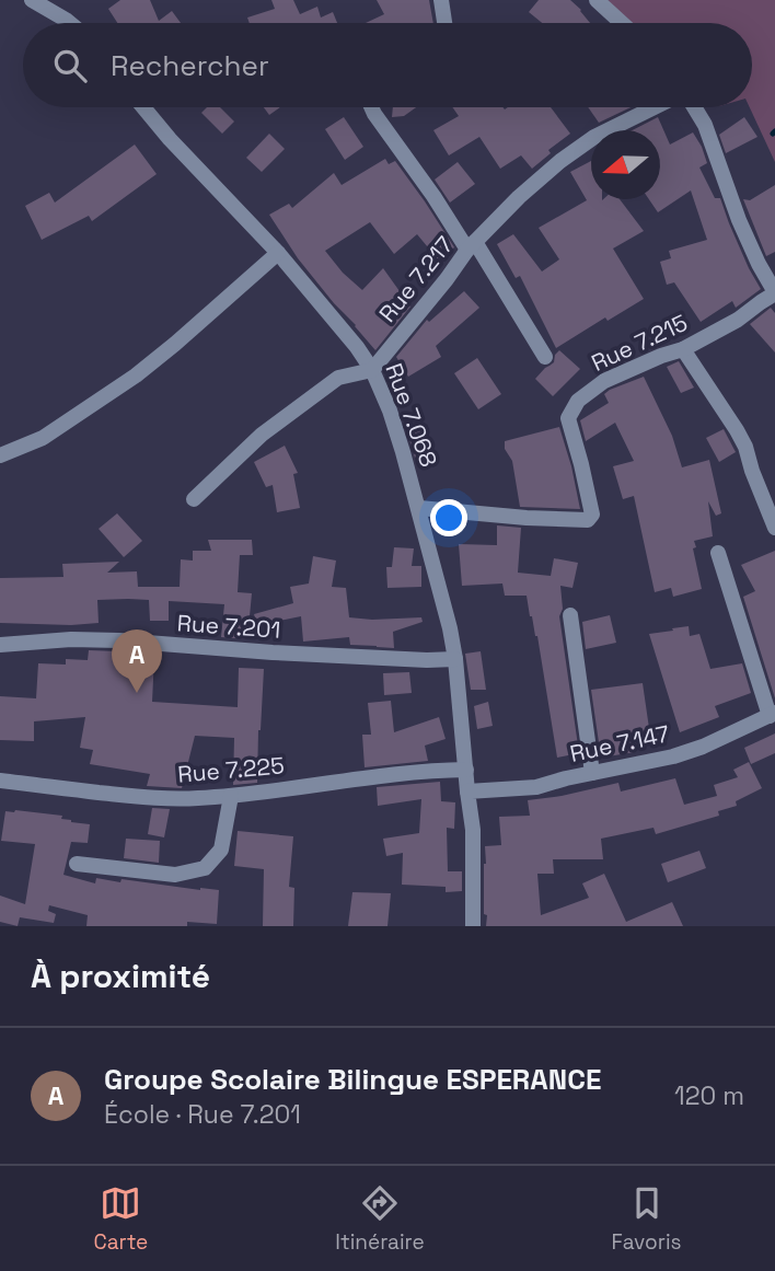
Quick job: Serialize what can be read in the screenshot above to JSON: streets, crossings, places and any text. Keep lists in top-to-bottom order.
{
  "streets": {
    "street": [
      "Rue 7.217",
      "Rue 7.215",
      "Rue 7.068",
      "Rue 7.201",
      "Rue 7.147",
      "Rue 7.225"
    ]
  },
  "crossings": [
    ["Rue 7.217", "Rue 7.068"],
    ["Rue 7.215", "Rue 7.068"],
    ["Rue 7.068", "Rue 7.201"],
    ["Rue 7.068", "Rue 7.147"],
    ["Rue 7.068", "Rue 7.225"]
  ],
  "north": "left",
  "page": {
    "search": "Rechercher",
    "pins": "A",
    "heading": "À proximité",
    "list": [
      {
        "mark": "A",
        "name": "Groupe Scolaire Bilingue ESPERANCE",
        "note": "École · Rue 7.201",
        "value": "120 m"
      }
    ],
    "nav": ["Carte", "Itinéraire", "Favoris"]
  }
}
